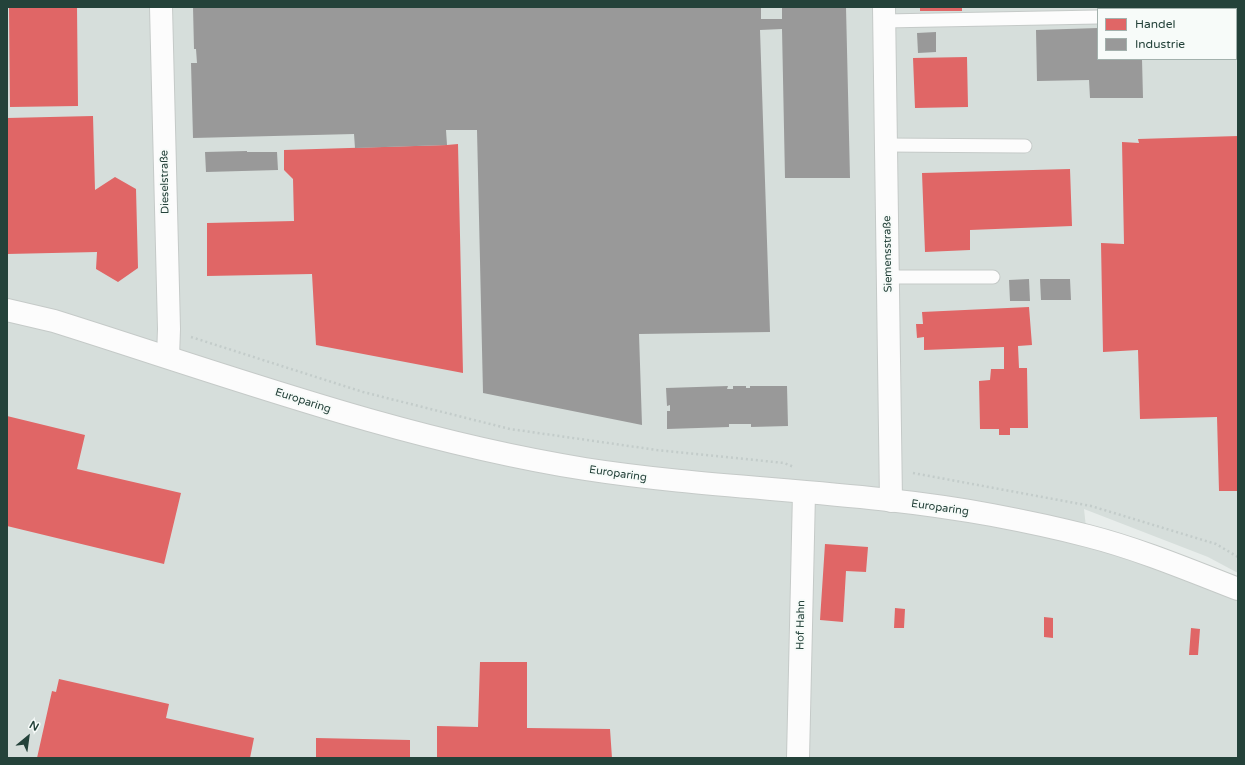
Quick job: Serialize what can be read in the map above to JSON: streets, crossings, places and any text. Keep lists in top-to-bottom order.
{
  "streets": {
    "street": [
      "Dieselstraße",
      "Siemensstraße",
      "Europaring",
      "Hof Hahn"
    ]
  },
  "crossings": [
    ["Dieselstraße", "Europaring"],
    ["Siemensstraße", "Europaring"],
    ["Europaring", "Hof Hahn"]
  ],
  "legend": ["Handel", "Industrie"],
  "north": "top right"
}
